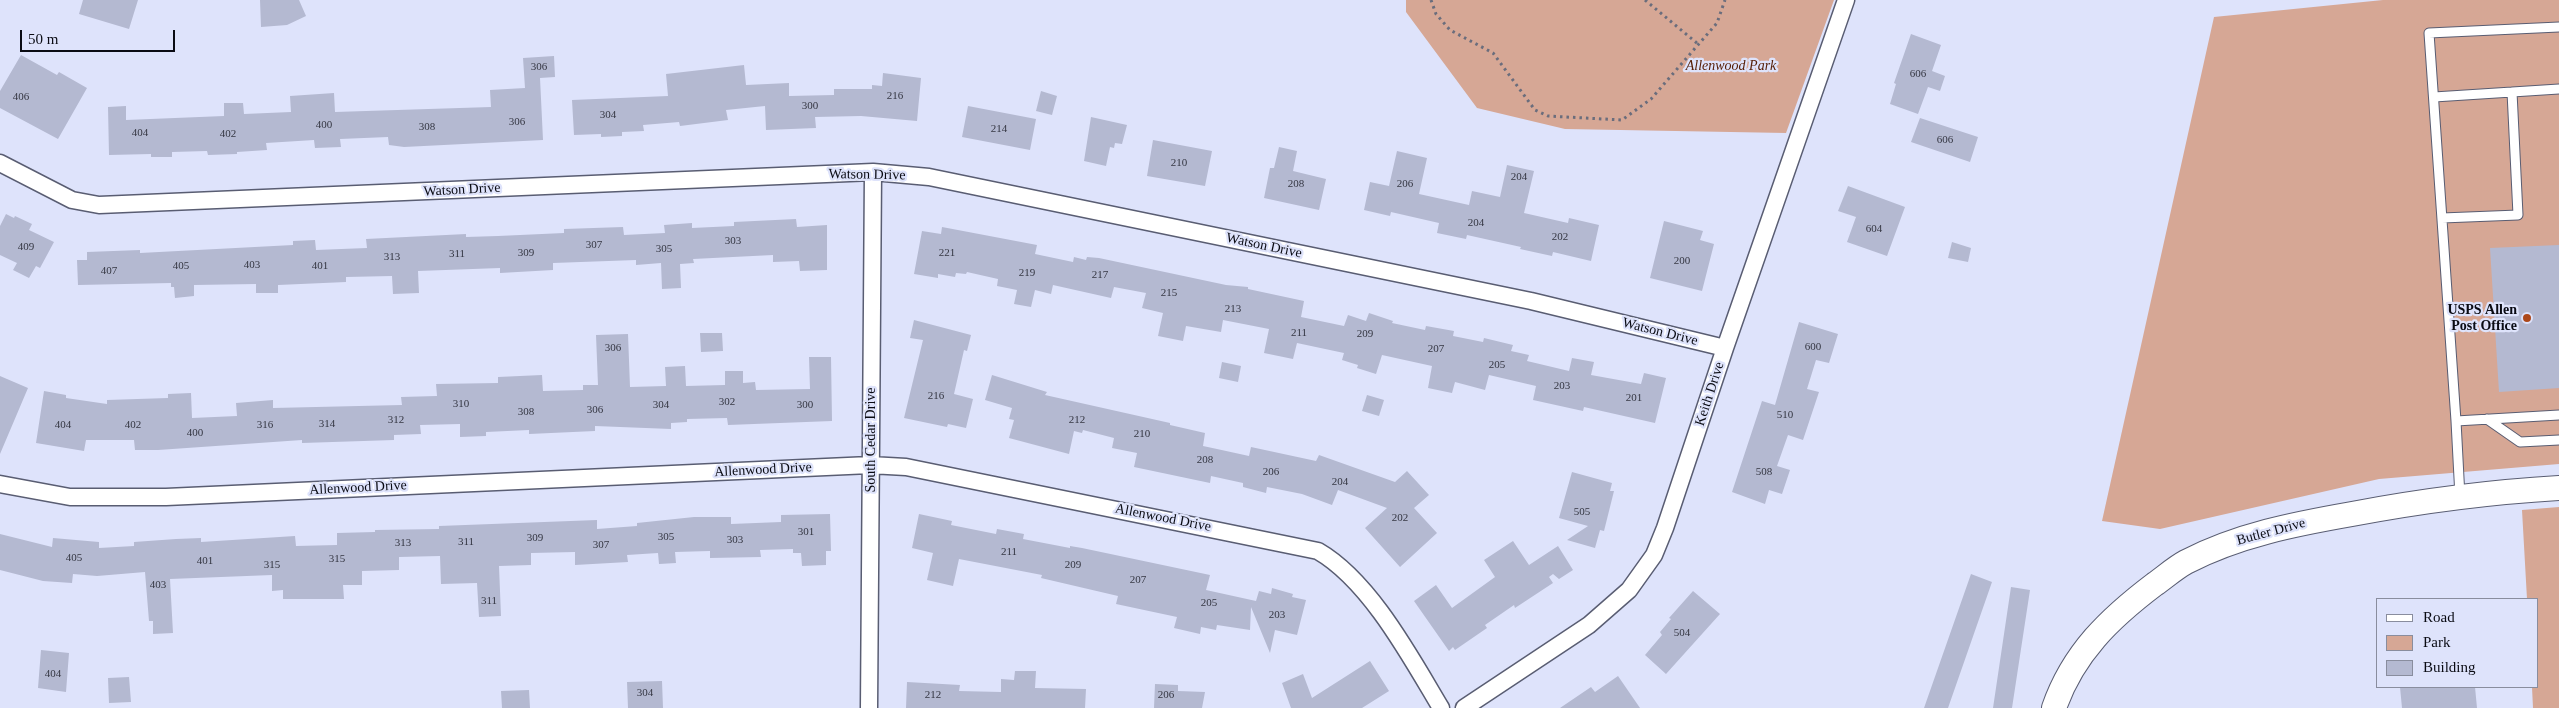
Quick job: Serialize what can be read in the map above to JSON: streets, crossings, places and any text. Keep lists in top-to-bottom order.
{
  "streets": {
    "street": [
      "Watson Drive",
      "Keith Drive",
      "South Cedar Drive",
      "Allenwood Drive",
      "Butler Drive"
    ]
  },
  "crossings": [
    ["Watson Drive", "Keith Drive"],
    ["Watson Drive", "South Cedar Drive"],
    ["South Cedar Drive", "Allenwood Drive"]
  ],
  "parks": ["Allenwood Park"],
  "places": ["USPS Allen Post Office"],
  "house_numbers": [
    "306",
    "606",
    "216",
    "406",
    "300",
    "304",
    "306",
    "400",
    "308",
    "214",
    "404",
    "402",
    "606",
    "210",
    "204",
    "208",
    "206",
    "204",
    "604",
    "202",
    "303",
    "307",
    "409",
    "305",
    "309",
    "221",
    "311",
    "313",
    "200",
    "403",
    "405",
    "401",
    "407",
    "219",
    "217",
    "215",
    "213",
    "211",
    "209",
    "600",
    "306",
    "207",
    "205",
    "203",
    "216",
    "201",
    "302",
    "310",
    "304",
    "300",
    "306",
    "308",
    "510",
    "312",
    "212",
    "314",
    "404",
    "402",
    "316",
    "400",
    "210",
    "208",
    "206",
    "508",
    "204",
    "505",
    "202",
    "301",
    "305",
    "309",
    "303",
    "311",
    "313",
    "307",
    "211",
    "405",
    "315",
    "401",
    "315",
    "209",
    "207",
    "403",
    "311",
    "205",
    "203",
    "504",
    "404",
    "304",
    "212",
    "206"
  ],
  "legend": ["Road", "Park", "Building"],
  "scale_bar": "50 m"
}
